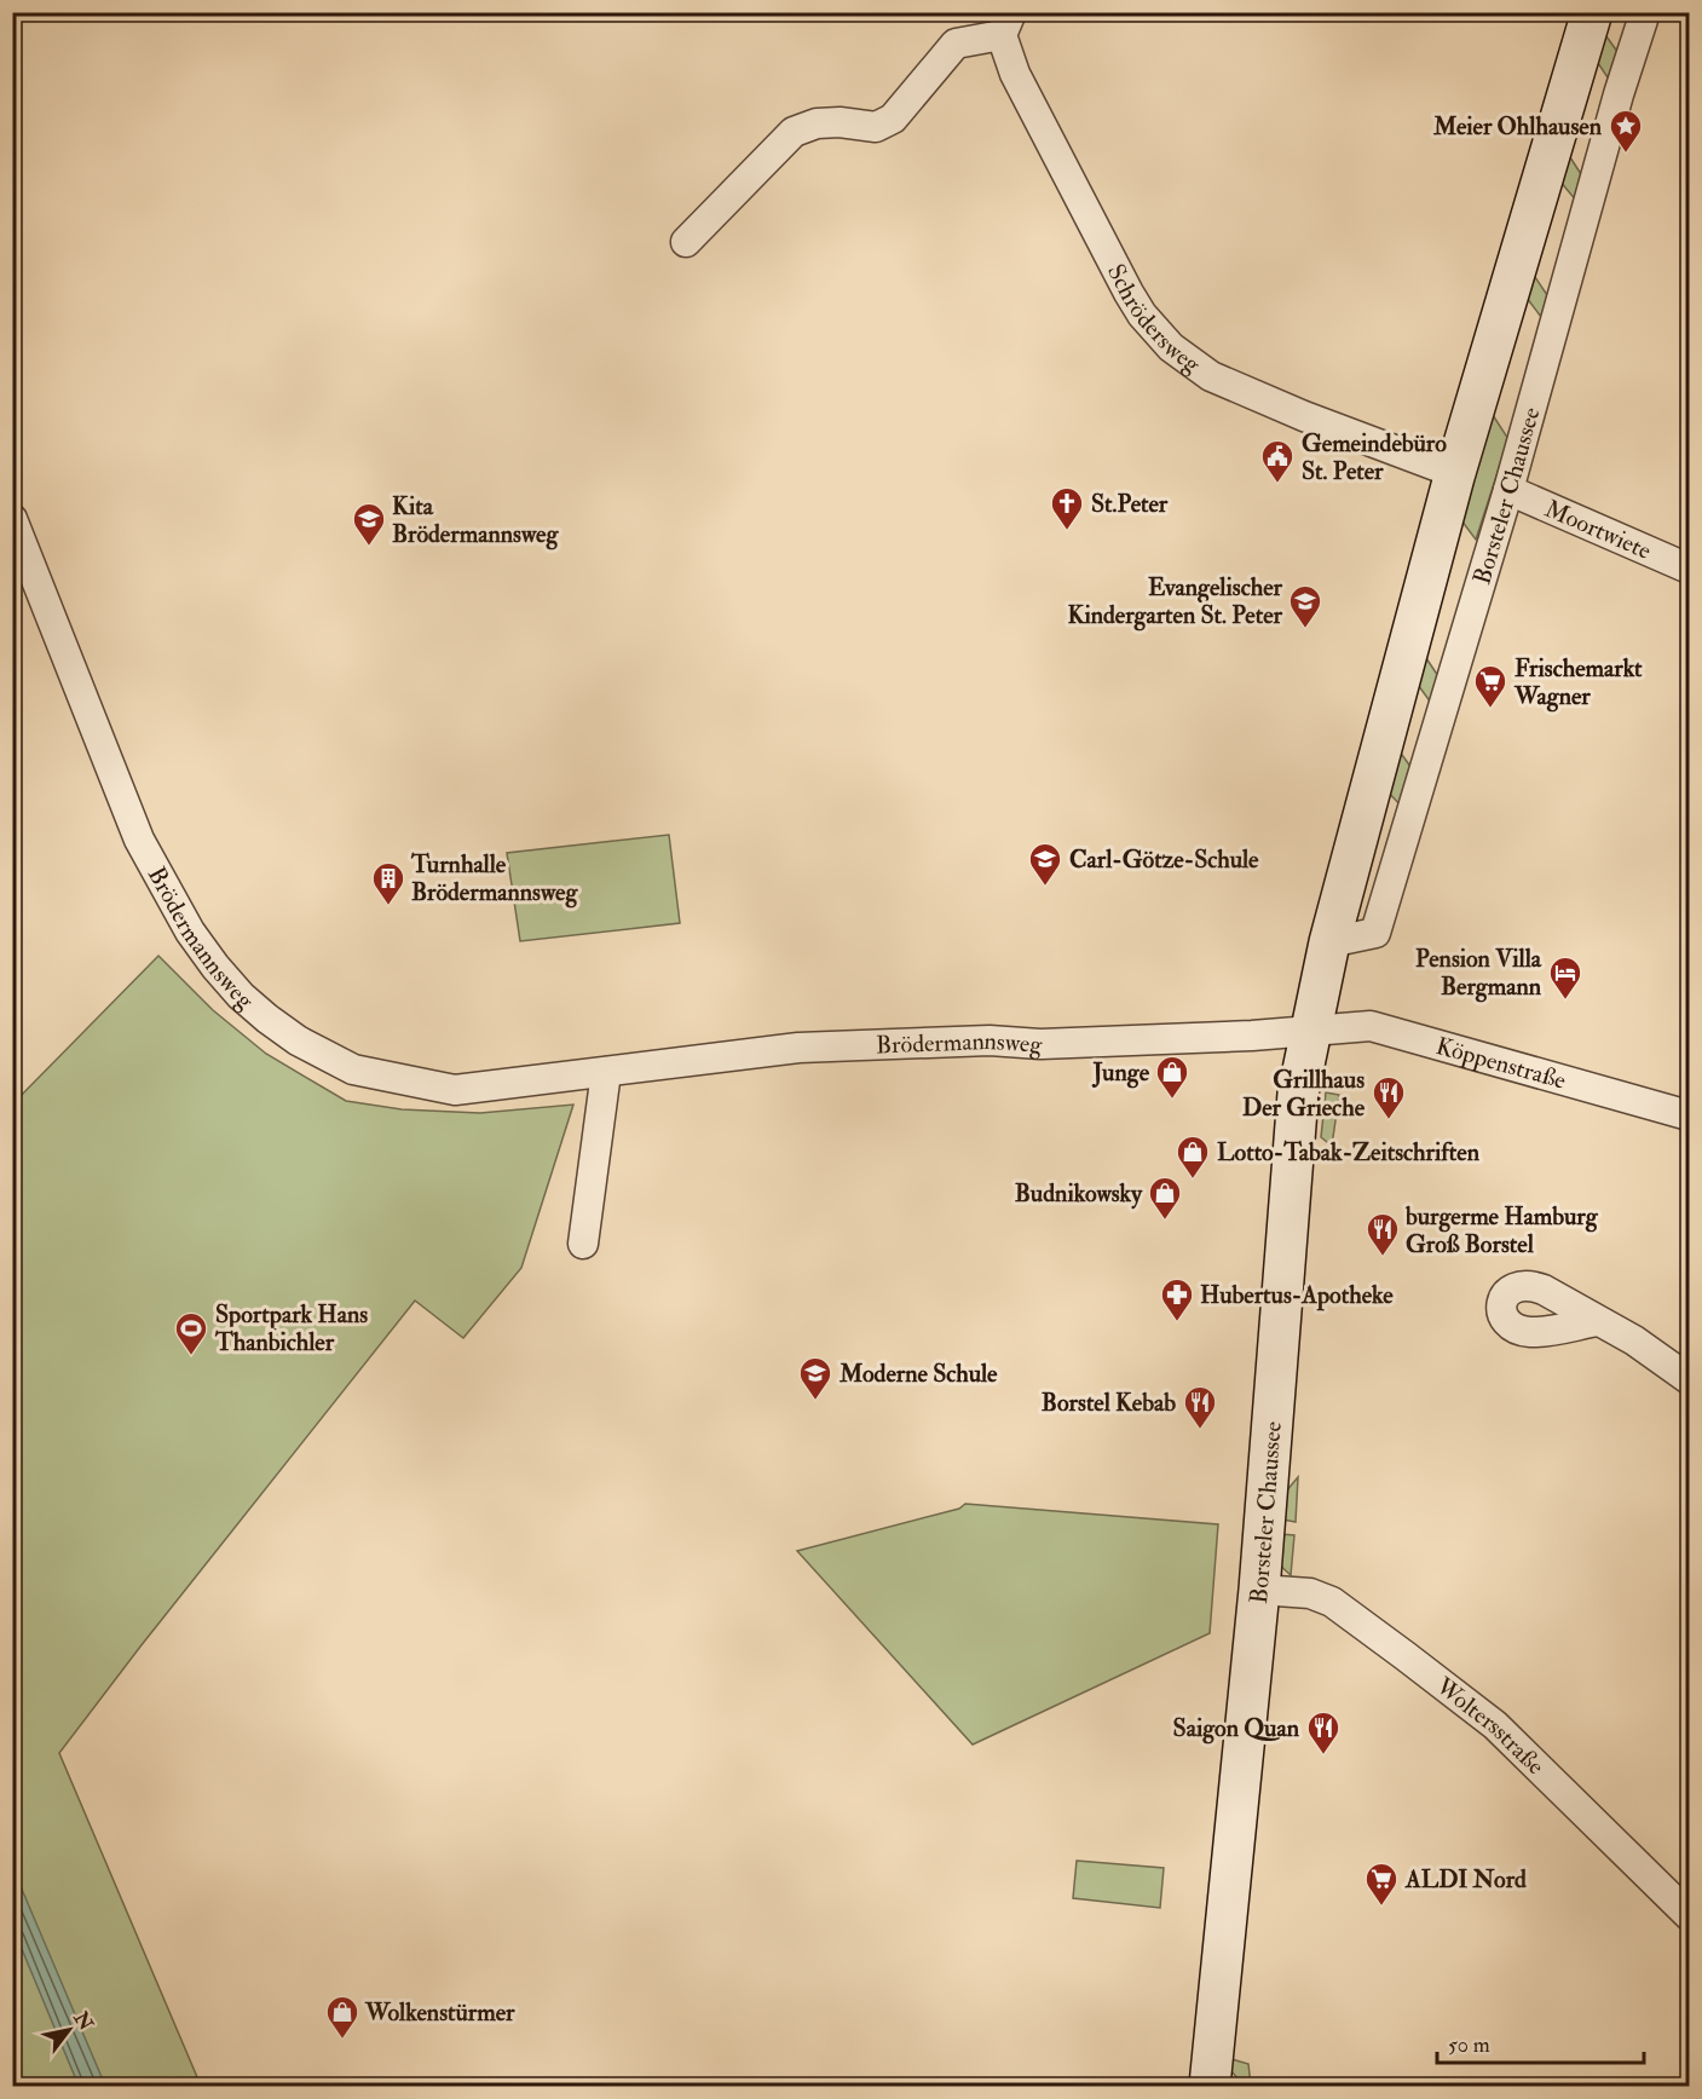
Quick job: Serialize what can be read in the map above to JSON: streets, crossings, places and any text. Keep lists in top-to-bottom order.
{
  "streets": {
    "main road": ["Borsteler Chaussee"],
    "street": [
      "Schrödersweg",
      "Moortwiete",
      "Brödermannsweg",
      "Köppenstraße",
      "Woltersstraße"
    ]
  },
  "crossings": [
    ["Schrödersweg", "Borsteler Chaussee"],
    ["Borsteler Chaussee", "Moortwiete"],
    ["Borsteler Chaussee", "Brödermannsweg"],
    ["Borsteler Chaussee", "Köppenstraße"],
    ["Borsteler Chaussee", "Woltersstraße"],
    ["Brödermannsweg", "Köppenstraße"]
  ],
  "places": {
    "place": ["Meier Ohlhausen"],
    "public building": ["Gemeindebüro St. Peter"],
    "church": ["St.Peter"],
    "school or university": [
      "Kita Brödermannsweg",
      "Evangelischer Kindergarten St. Peter",
      "Carl-Götze-Schule",
      "Moderne Schule"
    ],
    "supermarket": ["Frischemarkt Wagner", "ALDI Nord"],
    "building": ["Turnhalle Brödermannsweg"],
    "hotel": ["Pension Villa Bergmann"],
    "shop": [
      "Junge",
      "Lotto-Tabak-Zeitschriften",
      "Budnikowsky",
      "Wolkenstürmer"
    ],
    "restaurant": [
      "Grillhaus Der Grieche",
      "burgerme Hamburg Groß Borstel",
      "Borstel Kebab",
      "Saigon Quan"
    ],
    "pharmacy": ["Hubertus-Apotheke"],
    "sports": ["Sportpark Hans Thanbichler"]
  },
  "scale_bar": "50 m",
  "north": "top right"
}
